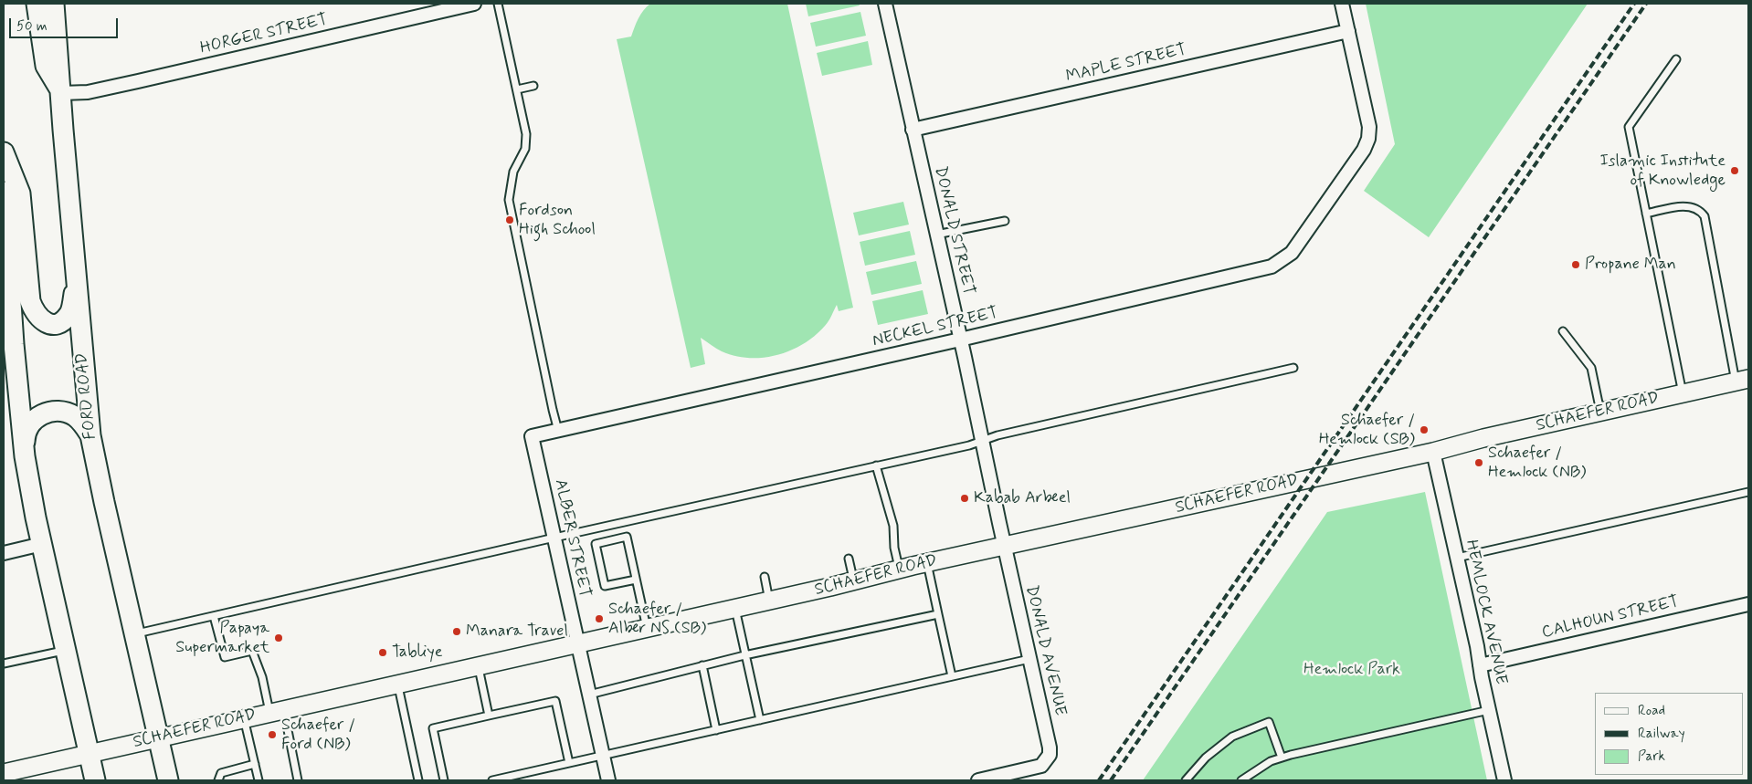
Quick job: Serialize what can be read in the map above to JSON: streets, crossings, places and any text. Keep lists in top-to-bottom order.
{
  "streets": {
    "main road": ["FORD ROAD", "SCHAEFER ROAD"],
    "street": [
      "HORGER STREET",
      "MAPLE STREET",
      "DONALD STREET",
      "NECKEL STREET",
      "ALBER STREET",
      "HEMLOCK AVENUE",
      "CALHOUN STREET",
      "DONALD AVENUE"
    ]
  },
  "crossings": [
    ["HORGER STREET", "FORD ROAD"],
    ["MAPLE STREET", "DONALD STREET"],
    ["MAPLE STREET", "NECKEL STREET"],
    ["DONALD STREET", "NECKEL STREET"],
    ["DONALD STREET", "SCHAEFER ROAD"],
    ["DONALD STREET", "DONALD AVENUE"],
    ["NECKEL STREET", "ALBER STREET"],
    ["FORD ROAD", "SCHAEFER ROAD"],
    ["SCHAEFER ROAD", "ALBER STREET"],
    ["SCHAEFER ROAD", "HEMLOCK AVENUE"],
    ["SCHAEFER ROAD", "DONALD AVENUE"],
    ["HEMLOCK AVENUE", "CALHOUN STREET"]
  ],
  "parks": ["Hemlock Park"],
  "places": [
    "Islamic Institute of Knowledge",
    "Fordson High School",
    "Propane Man",
    "Schaefer / Hemlock (SB)",
    "Schaefer / Hemlock (NB)",
    "Kabab Arbeel",
    "Schaefer / Alber NS (SB)",
    "Manara Travel",
    "Papaya Supermarket",
    "Tabliye",
    "Schaefer / Ford (NB)"
  ],
  "legend": ["Road", "Railway", "Park"],
  "scale_bar": "50 m"
}
